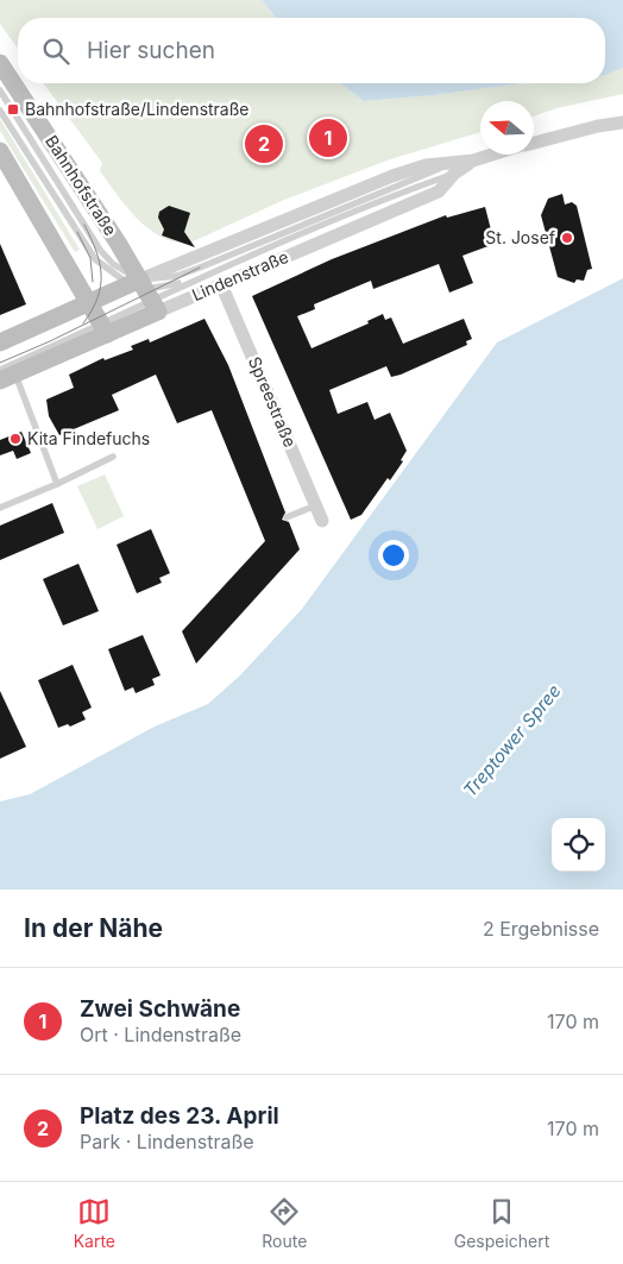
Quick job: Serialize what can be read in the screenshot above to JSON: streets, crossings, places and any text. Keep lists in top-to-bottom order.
{
  "streets": {
    "main road": ["Bahnhofstraße", "Lindenstraße"],
    "street": ["Spreestraße"]
  },
  "crossings": [
    ["Bahnhofstraße", "Lindenstraße"],
    ["Lindenstraße", "Spreestraße"]
  ],
  "water": ["Treptower Spree"],
  "places": {
    "transit": ["Bahnhofstraße/Lindenstraße"],
    "other": ["St. Josef", "Kita Findefuchs"]
  },
  "north": "left",
  "page": {
    "search": "Hier suchen",
    "pins": ["1", "2"],
    "heading": ["In der Nähe", "2 Ergebnisse"],
    "list": [
      {
        "mark": "1",
        "name": "Zwei Schwäne",
        "note": "Ort · Lindenstraße",
        "value": "170 m"
      },
      {
        "mark": "2",
        "name": "Platz des 23. April",
        "note": "Park · Lindenstraße",
        "value": "170 m"
      }
    ],
    "nav": ["Karte", "Route", "Gespeichert"]
  }
}
